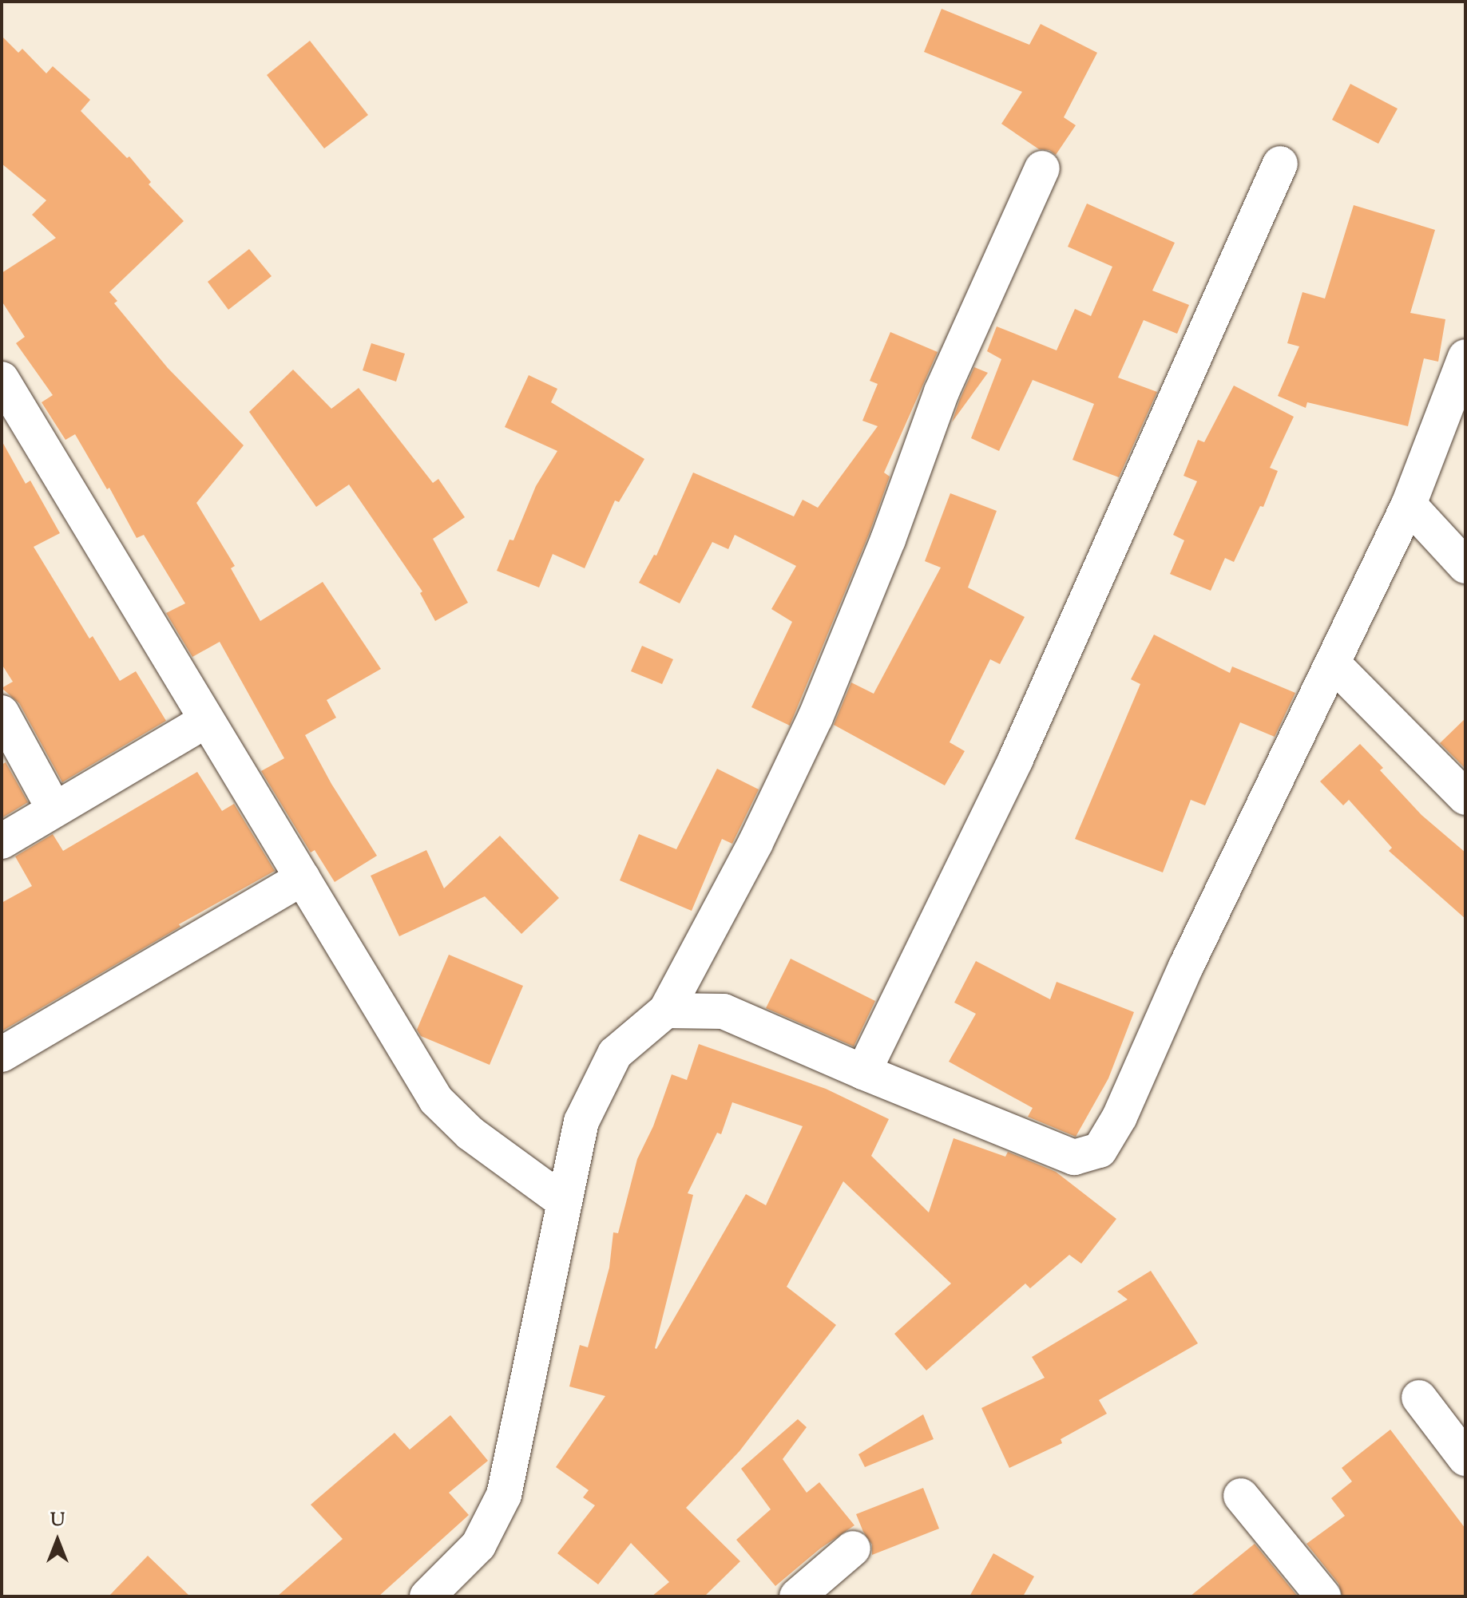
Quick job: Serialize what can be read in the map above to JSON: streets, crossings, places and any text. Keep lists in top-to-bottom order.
{
  "north": "top"
}
